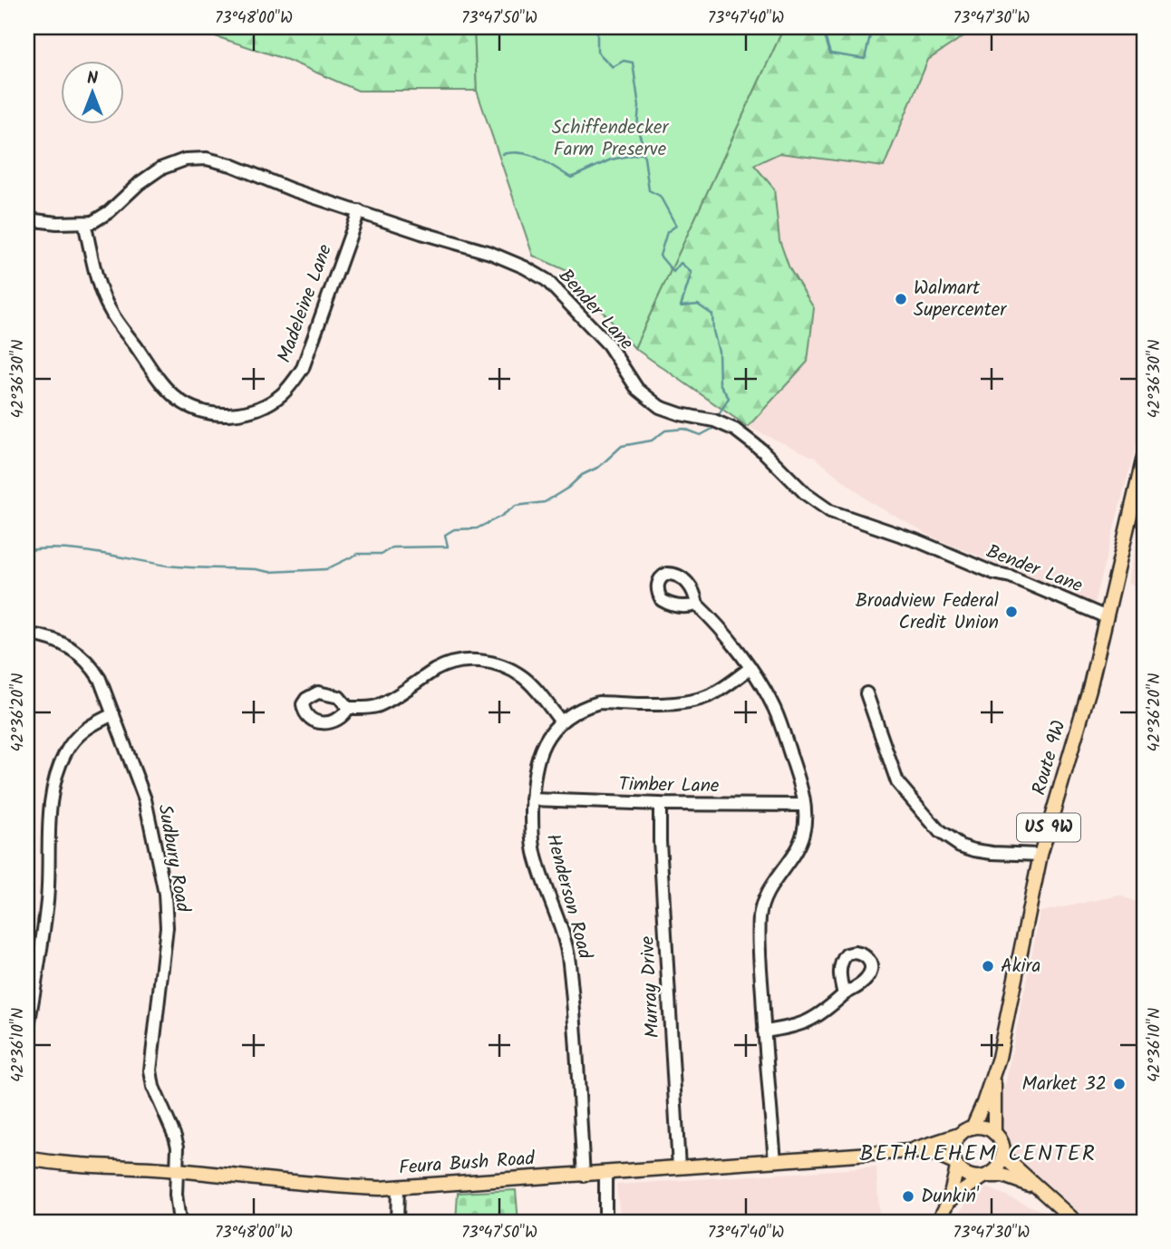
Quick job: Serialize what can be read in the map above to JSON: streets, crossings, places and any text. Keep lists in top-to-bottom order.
{
  "streets": {
    "main road": ["Route 9W", "US 9W", "Feura Bush Road"],
    "street": [
      "Madeleine Lane",
      "Bender Lane",
      "Timber Lane",
      "Sudbury Road",
      "Henderson Road",
      "Murray Drive"
    ]
  },
  "crossings": [
    ["Madeleine Lane", "Bender Lane"],
    ["Bender Lane", "Route 9W"],
    ["Route 9W", "Feura Bush Road"],
    ["Timber Lane", "Henderson Road"],
    ["Timber Lane", "Murray Drive"],
    ["Sudbury Road", "Feura Bush Road"],
    ["Henderson Road", "Feura Bush Road"],
    ["Murray Drive", "Feura Bush Road"]
  ],
  "districts": ["BETHLEHEM CENTER"],
  "parks": ["Schiffendecker Farm Preserve"],
  "places": [
    "Walmart Supercenter",
    "Broadview Federal Credit Union",
    "Akira",
    "Market 32",
    "Dunkin'"
  ],
  "north": "top",
  "coordinates": [
    "73°48'00\"W",
    "73°47'50\"W",
    "73°47'40\"W",
    "73°47'30\"W",
    "42°36'30\"N",
    "42°36'20\"N",
    "42°36'10\"N"
  ]
}
